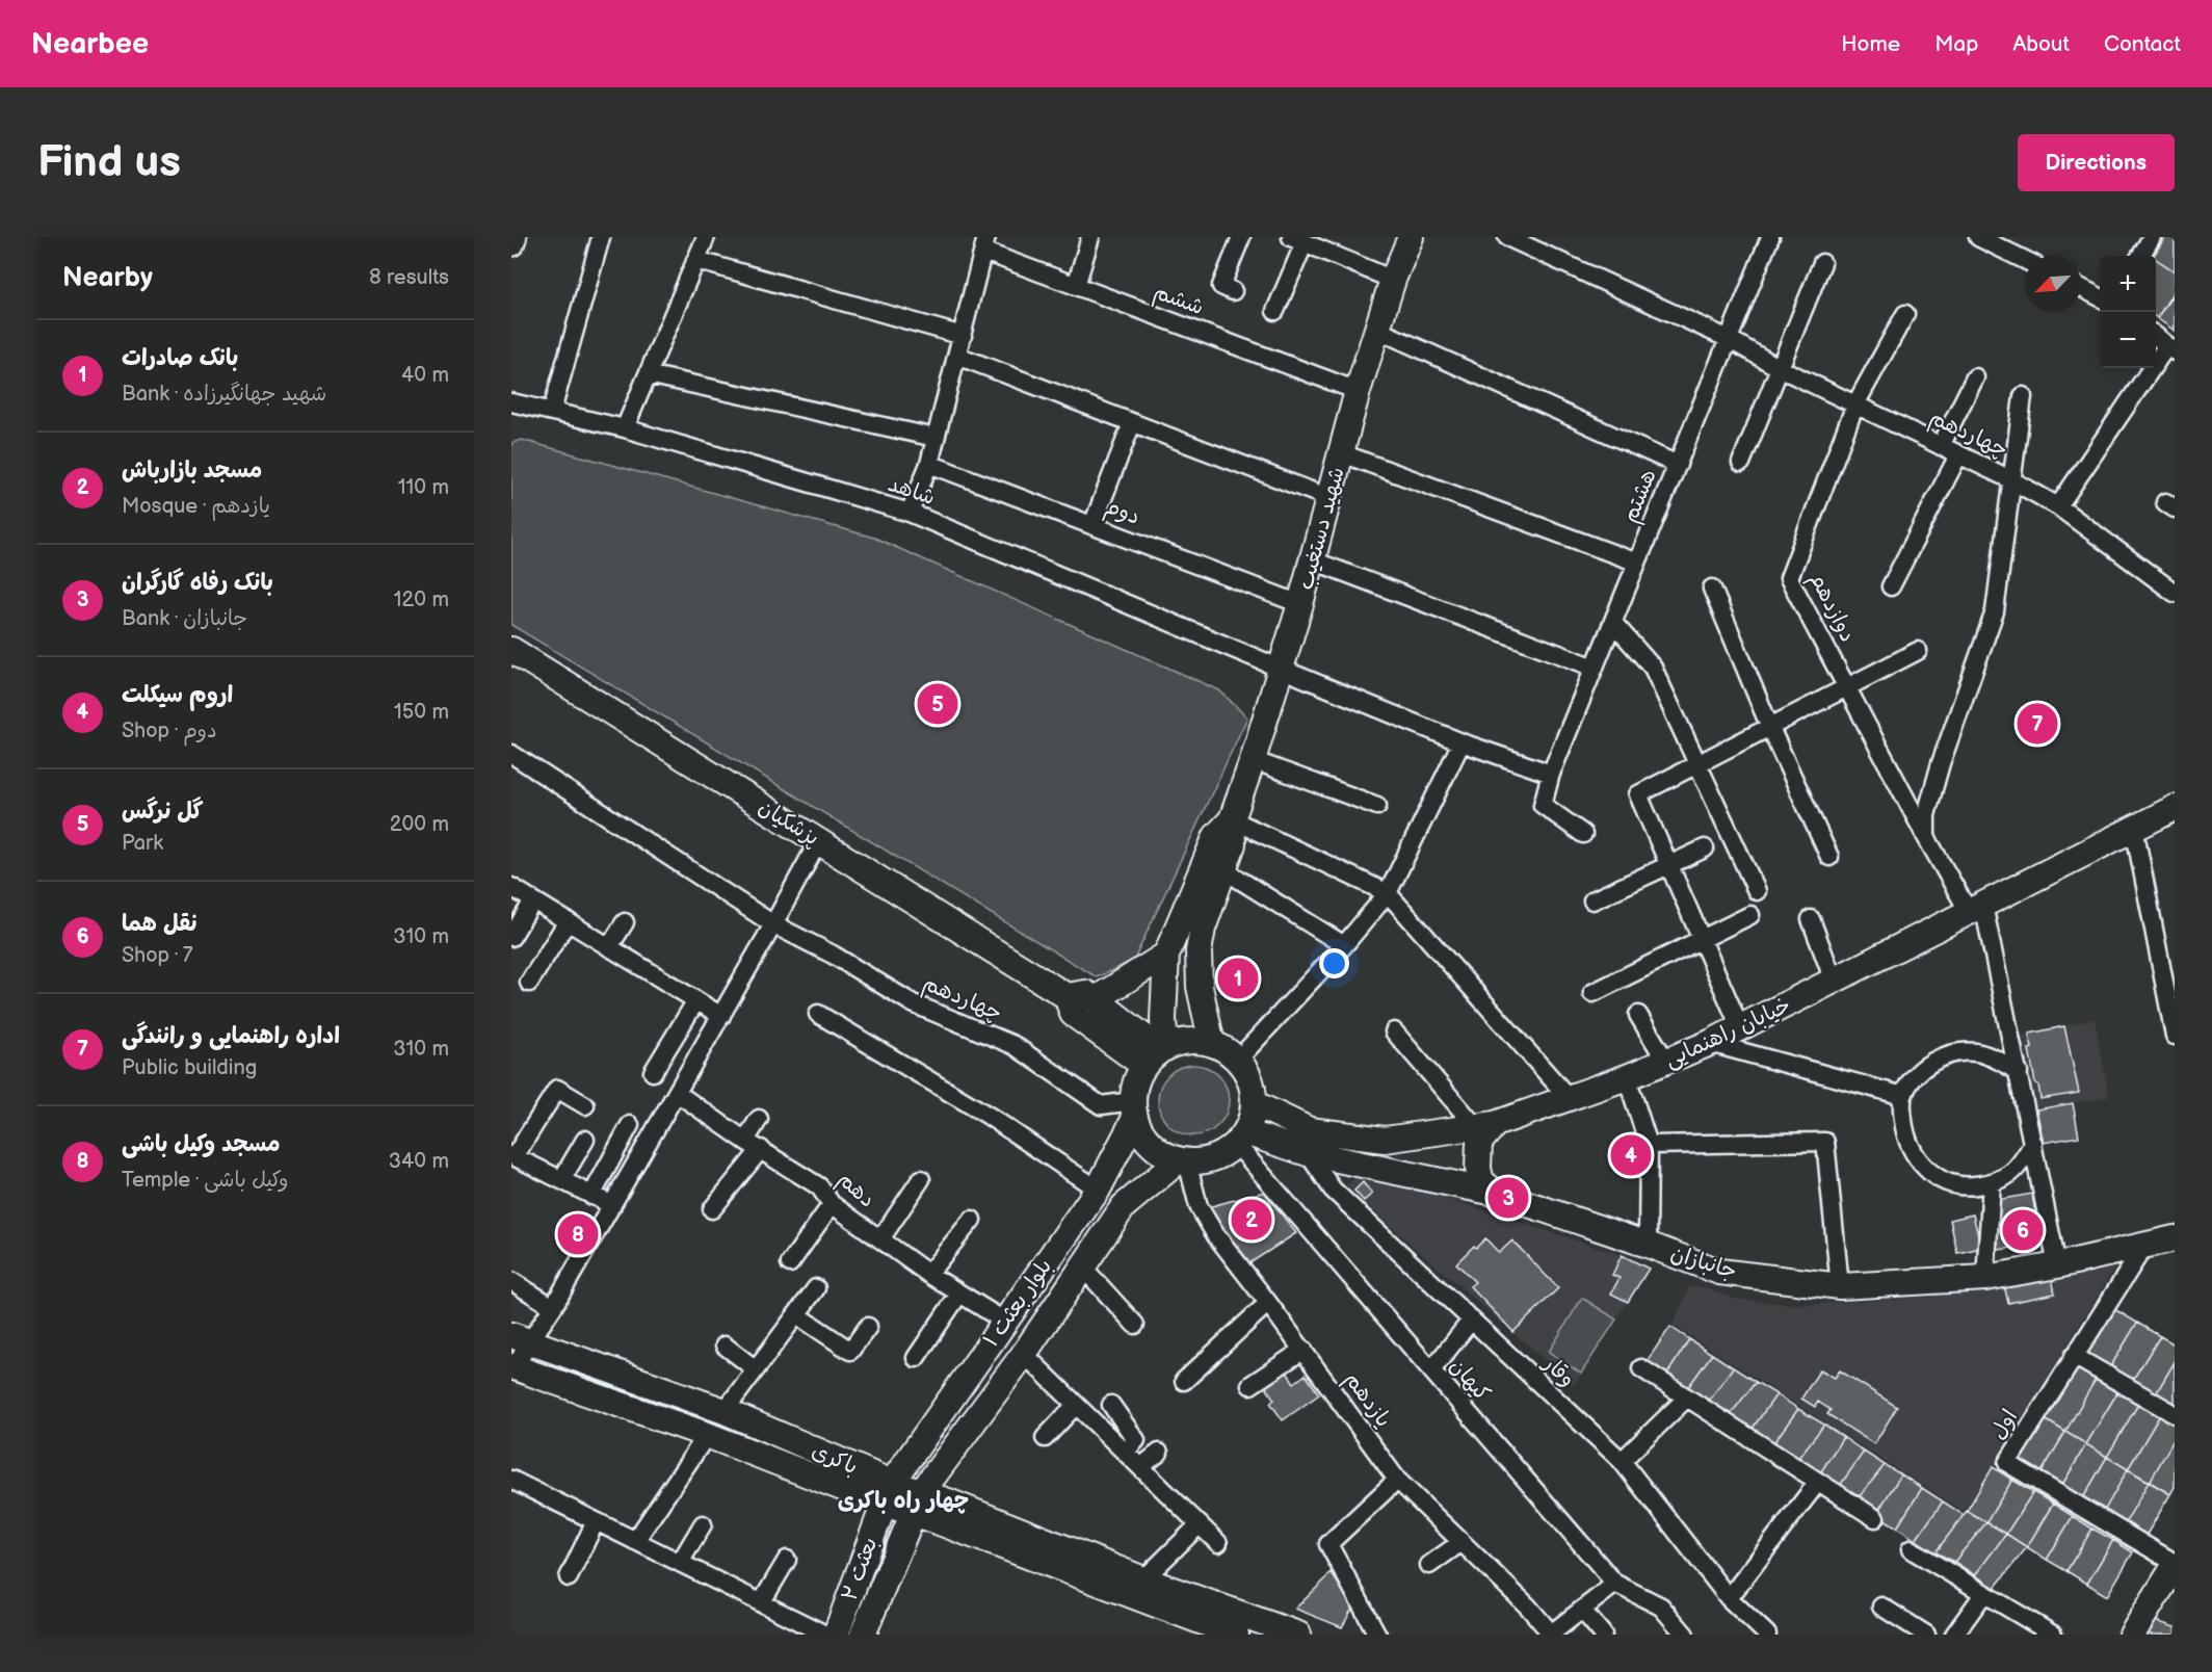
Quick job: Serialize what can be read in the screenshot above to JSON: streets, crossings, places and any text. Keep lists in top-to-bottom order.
{
  "streets": {
    "main road": [
      "شهید دستغیب",
      "پزشکیان",
      "خیابان راهنمایی",
      "جانبازان",
      "بلوار بعثت ۱",
      "باکری",
      "بعثت ۲"
    ],
    "street": [
      "ششم",
      "چهاردهم",
      "شاهد",
      "هشتم",
      "دوم",
      "دوازدهم",
      "دهم",
      "وقار",
      "کیهان",
      "یازدهم",
      "اول"
    ]
  },
  "crossings": [
    ["ششم", "شهید دستغیب"],
    ["چهاردهم", "هشتم"],
    ["چهاردهم", "دوازدهم"],
    ["چهاردهم", "پزشکیان"],
    ["چهاردهم", "خیابان راهنمایی"],
    ["چهاردهم", "جانبازان"],
    ["چهاردهم", "بلوار بعثت ۱"],
    ["چهاردهم", "کیهان"],
    ["چهاردهم", "یازدهم"],
    ["شاهد", "هشتم"],
    ["شاهد", "شهید دستغیب"],
    ["دوم", "شهید دستغیب"],
    ["دوازدهم", "خیابان راهنمایی"],
    ["پزشکیان", "خیابان راهنمایی"],
    ["پزشکیان", "جانبازان"],
    ["پزشکیان", "بلوار بعثت ۱"],
    ["پزشکیان", "کیهان"],
    ["پزشکیان", "یازدهم"],
    ["خیابان راهنمایی", "جانبازان"],
    ["خیابان راهنمایی", "بلوار بعثت ۱"],
    ["خیابان راهنمایی", "کیهان"],
    ["خیابان راهنمایی", "یازدهم"],
    ["دهم", "بلوار بعثت ۱"],
    ["جانبازان", "بلوار بعثت ۱"],
    ["جانبازان", "وقار"],
    ["جانبازان", "کیهان"],
    ["جانبازان", "یازدهم"],
    ["جانبازان", "اول"],
    ["بلوار بعثت ۱", "کیهان"],
    ["بلوار بعثت ۱", "یازدهم"],
    ["بلوار بعثت ۱", "باکری"],
    ["بلوار بعثت ۱", "بعثت ۲"],
    ["کیهان", "یازدهم"],
    ["باکری", "بعثت ۲"]
  ],
  "districts": ["چهار راه باکری"],
  "north": "bottom left",
  "page": {
    "header": "Nearbee",
    "nav": [
      "Home",
      "Map",
      "About",
      "Contact"
    ],
    "buttons": "Directions",
    "title": "Find us",
    "heading": ["Nearby", "8 results"],
    "map_buttons": ["+", "−"],
    "list": [
      {
        "mark": "1",
        "name": "بانک صادرات",
        "note": "Bank · شهید جهانگیرزاده",
        "value": "40 m"
      },
      {
        "mark": "2",
        "name": "مسجد بازارباش",
        "note": "Mosque · یازدهم",
        "value": "110 m"
      },
      {
        "mark": "3",
        "name": "بانک رفاه گارگران",
        "note": "Bank · جانبازان",
        "value": "120 m"
      },
      {
        "mark": "4",
        "name": "اروم سیکلت",
        "note": "Shop · دوم",
        "value": "150 m"
      },
      {
        "mark": "5",
        "name": "گل نرگس",
        "note": "Park",
        "value": "200 m"
      },
      {
        "mark": "6",
        "name": "نقل هما",
        "note": "Shop · 7",
        "value": "310 m"
      },
      {
        "mark": "7",
        "name": "اداره راهنمایی و رانندگی",
        "note": "Public building",
        "value": "310 m"
      },
      {
        "mark": "8",
        "name": "مسجد وکیل باشی",
        "note": "Temple · وکیل باشی",
        "value": "340 m"
      }
    ],
    "pins": [
      "5",
      "7",
      "1",
      "4",
      "3",
      "2",
      "6",
      "8"
    ]
  }
}
